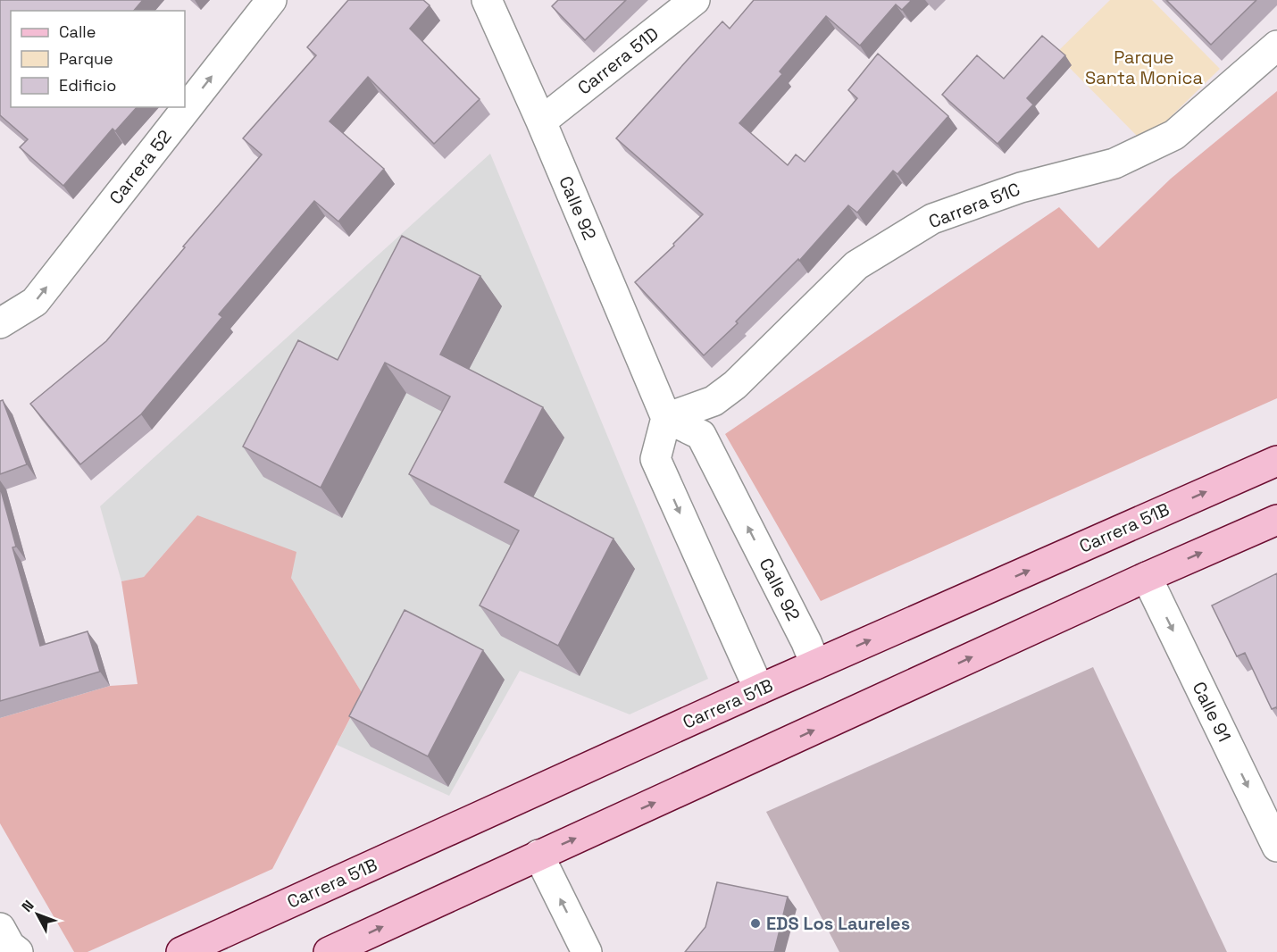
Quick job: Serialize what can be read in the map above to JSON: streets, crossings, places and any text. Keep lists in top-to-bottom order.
{
  "streets": {
    "main road": ["Carrera 51B"],
    "street": [
      "Carrera 51D",
      "Carrera 52",
      "Carrera 51C",
      "Calle 92",
      "Calle 91"
    ]
  },
  "crossings": [
    ["Carrera 51D", "Calle 92"],
    ["Carrera 51C", "Calle 92"],
    ["Calle 92", "Carrera 51B"]
  ],
  "one_way": ["Carrera 52", "Calle 91"],
  "parks": ["Parque Santa Monica"],
  "places": ["EDS Los Laureles"],
  "legend": ["Calle", "Parque", "Edificio"],
  "north": "top left"
}
